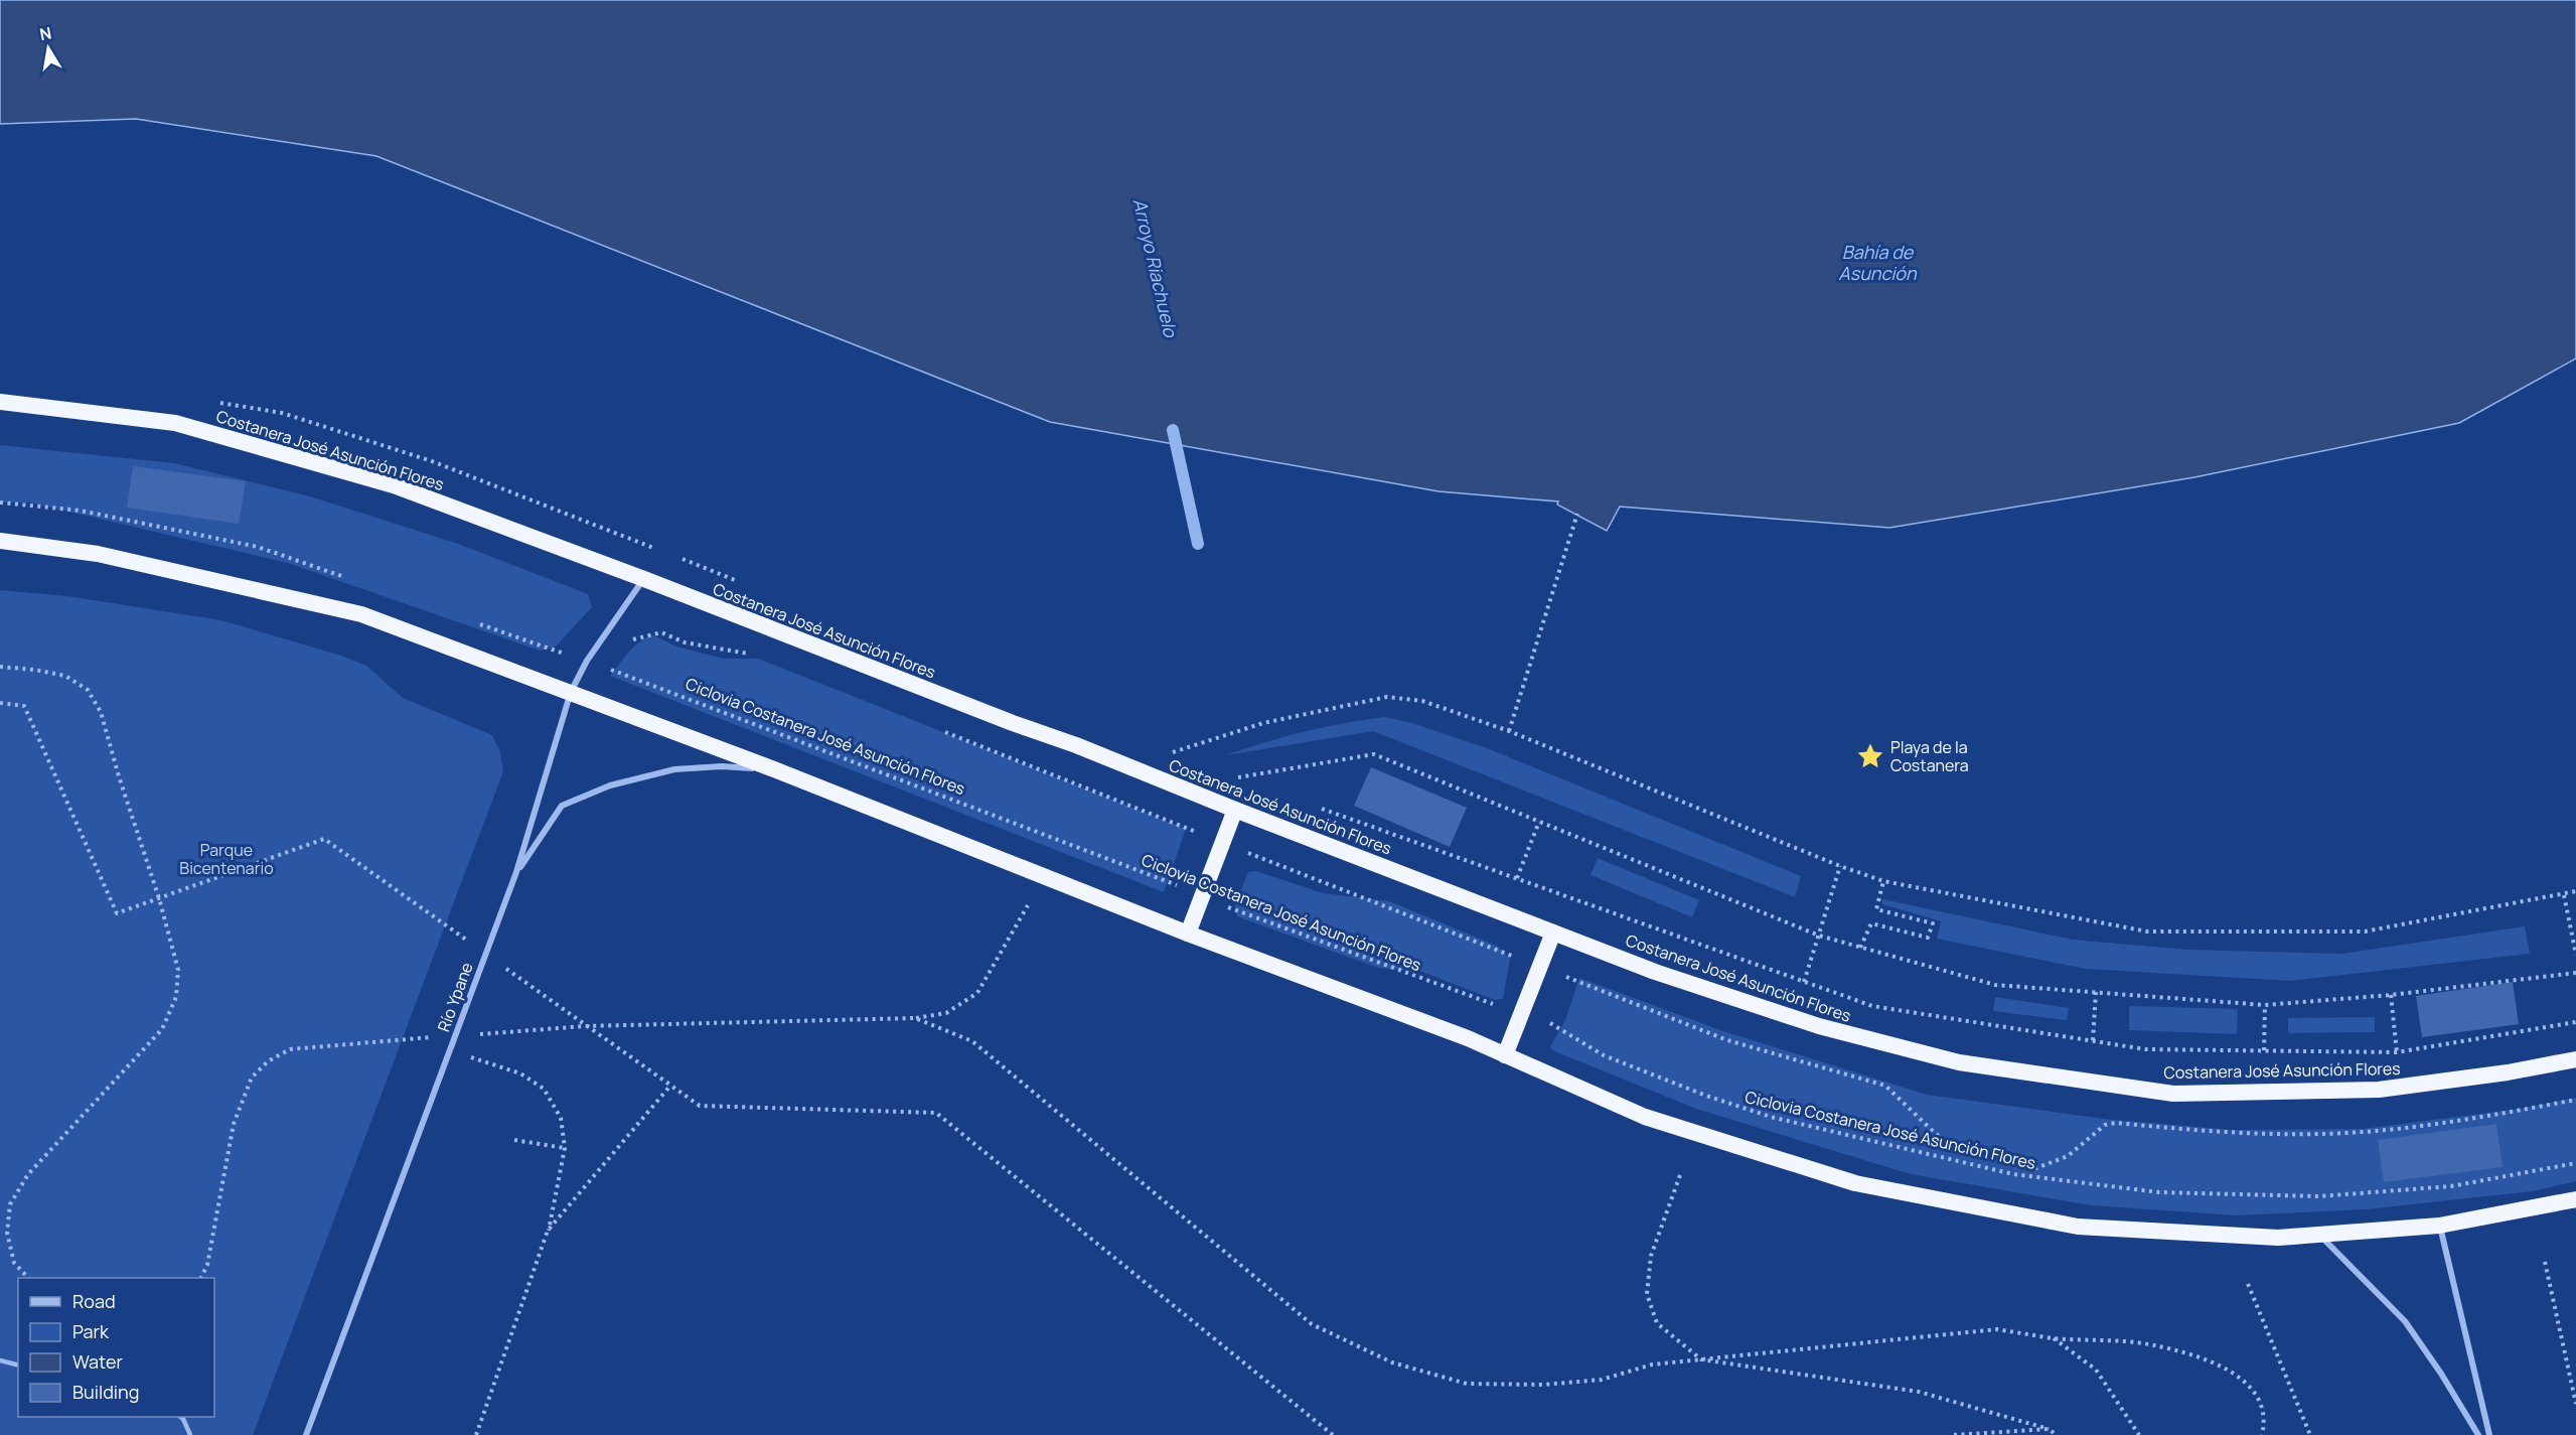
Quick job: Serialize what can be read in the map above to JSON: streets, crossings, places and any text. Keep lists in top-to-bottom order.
{
  "streets": {
    "highway": ["Costanera José Asunción Flores"],
    "street": ["Río Ypane"],
    "path": ["Ciclovia Costanera José Asunción Flores"]
  },
  "crossings": [
    ["Costanera José Asunción Flores", "Río Ypane"],
    ["Ciclovia Costanera José Asunción Flores", "Río Ypane"]
  ],
  "water": ["Bahía de Asunción", "Arroyo Riachuelo"],
  "parks": ["Parque Bicentenario"],
  "places": {
    "place": ["Playa de la Costanera"]
  },
  "legend": [
    "Road",
    "Park",
    "Water",
    "Building"
  ],
  "north": "top"
}
